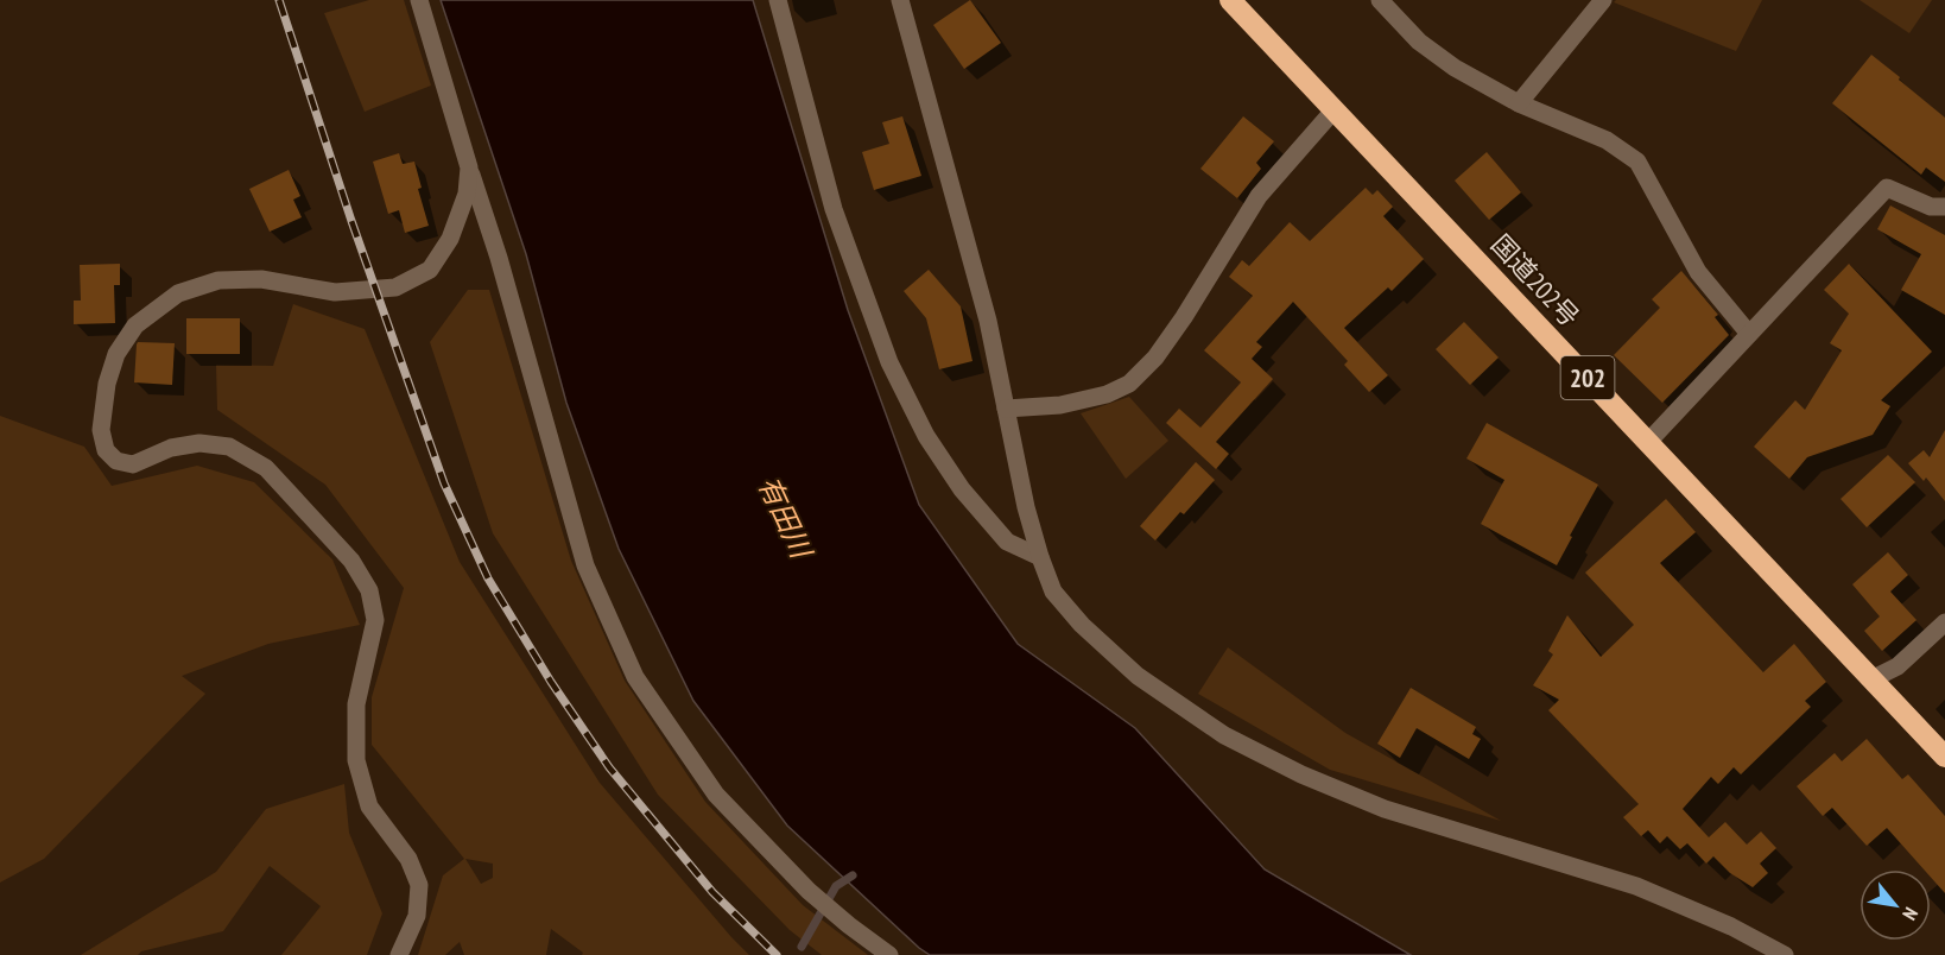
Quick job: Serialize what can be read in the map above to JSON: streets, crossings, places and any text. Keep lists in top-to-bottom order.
{
  "streets": {
    "highway": ["国道202号", "202"]
  },
  "water": ["有田川"],
  "north": "bottom right"
}
